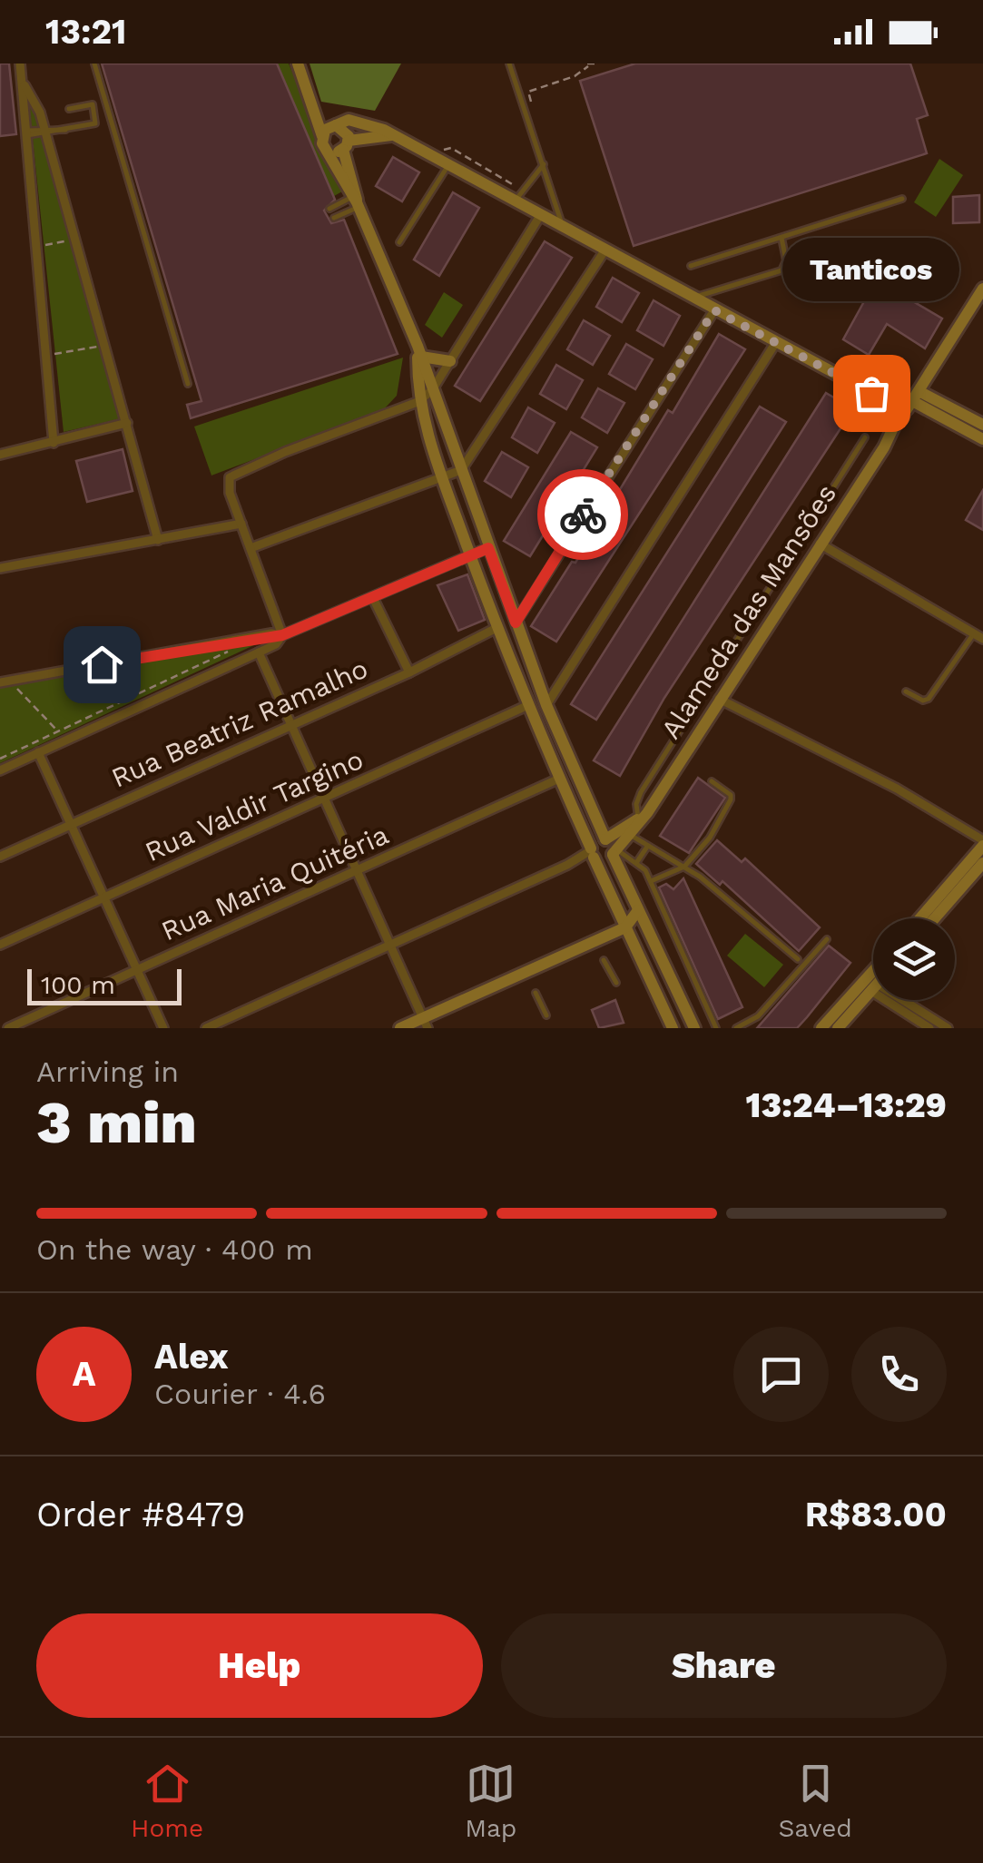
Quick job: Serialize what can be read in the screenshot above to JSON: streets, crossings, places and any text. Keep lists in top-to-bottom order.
{
  "streets": {
    "main road": ["Alameda das Mansões"],
    "street": ["Rua Beatriz Ramalho", "Rua Valdir Targino", "Rua Maria Quitéria"]
  },
  "places": ["Tanticos"],
  "scale_bar": "100 m",
  "page": {
    "status": "13:21",
    "bubble": "Tanticos",
    "scale": "100 m",
    "heading": ["3 min", "Arriving in", "13:24–13:29"],
    "panel": [
      "Alex",
      "Courier · 4.6",
      "Order #8479",
      "R$83.00"
    ],
    "bar": "On the way · 400 m",
    "round": "A",
    "buttons": ["Help", "Share"],
    "tabs": ["Home", "Map", "Saved"]
  }
}
